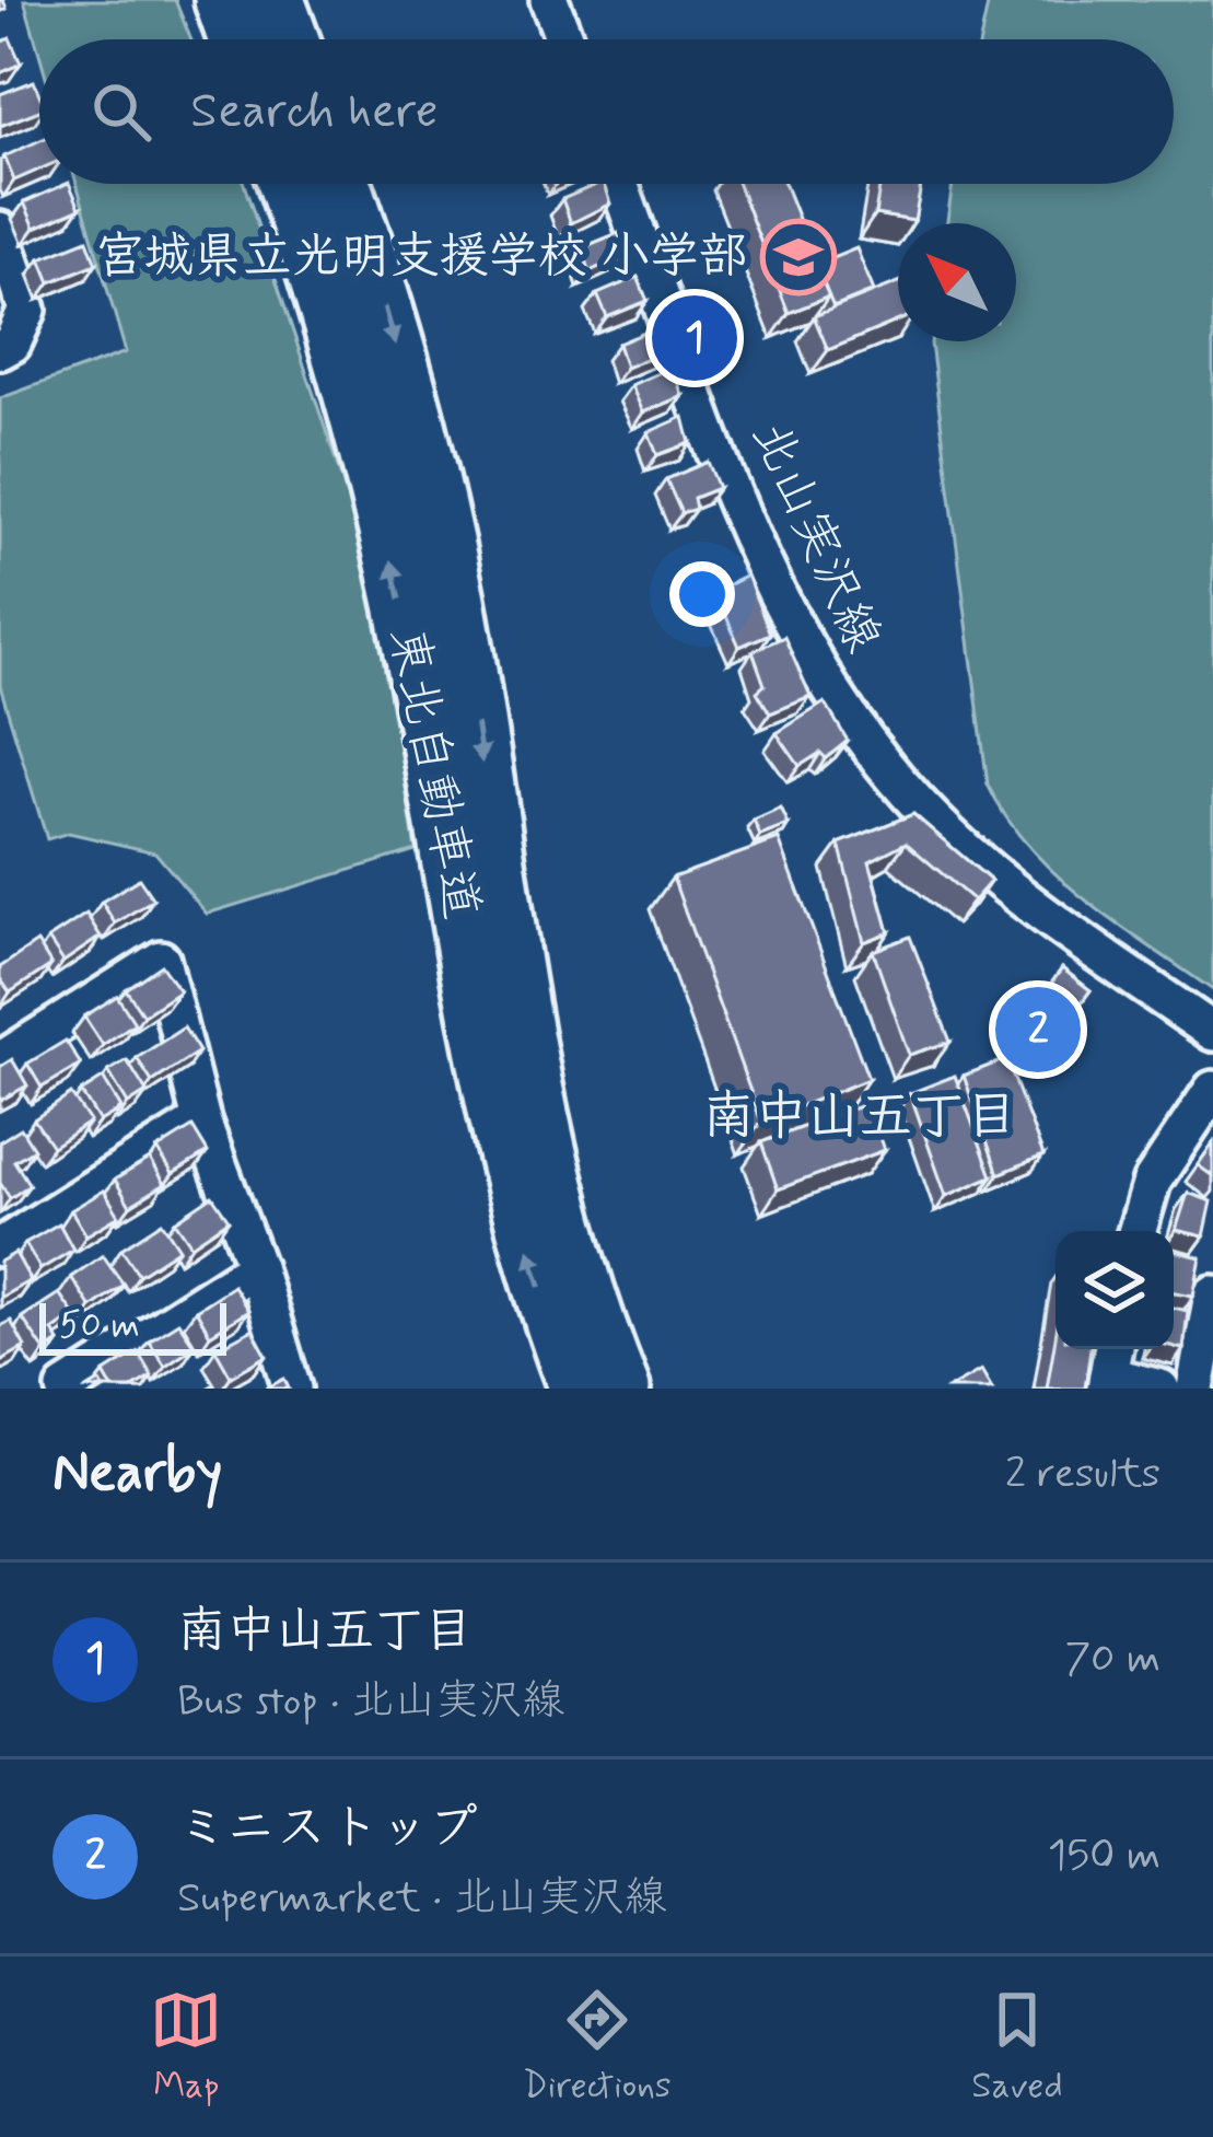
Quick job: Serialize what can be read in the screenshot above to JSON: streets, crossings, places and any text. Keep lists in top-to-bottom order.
{
  "streets": {
    "highway": ["東北自動車道"],
    "street": ["北山実沢線"]
  },
  "districts": ["南中山五丁目"],
  "places": {
    "school or university": ["宮城県立光明支援学校 小学部"]
  },
  "scale_bar": "50 m",
  "north": "top left",
  "page": {
    "search": "Search here",
    "pins": ["1", "2"],
    "scale": "50 m",
    "heading": ["Nearby", "2 results"],
    "list": [
      {
        "mark": "1",
        "name": "南中山五丁目",
        "note": "Bus stop · 北山実沢線",
        "value": "70 m"
      },
      {
        "mark": "2",
        "name": "ミニストップ",
        "note": "Supermarket · 北山実沢線",
        "value": "150 m"
      }
    ],
    "nav": ["Map", "Directions", "Saved"]
  }
}
